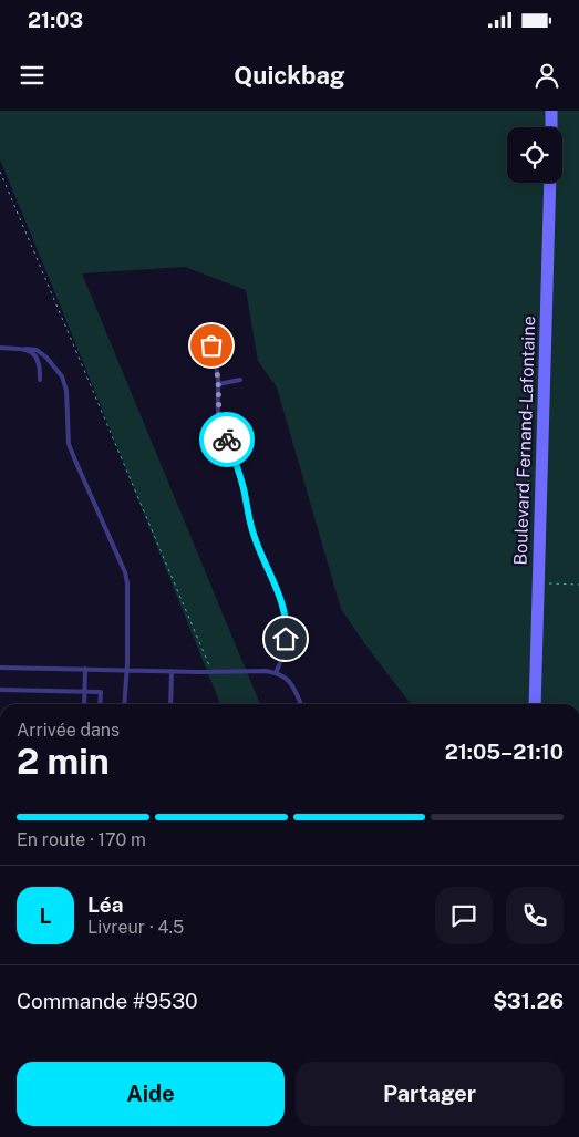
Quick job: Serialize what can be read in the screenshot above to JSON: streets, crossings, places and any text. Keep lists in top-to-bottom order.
{
  "streets": {
    "street": ["Boulevard Fernand-Lafontaine"]
  },
  "page": {
    "status": "21:03",
    "header": "Quickbag",
    "heading": ["2 min", "Arrivée dans", "21:05–21:10"],
    "panel": [
      "Léa",
      "Livreur · 4.5",
      "Commande #9530",
      "$31.26"
    ],
    "bar": "En route · 170 m",
    "round": "L",
    "buttons": ["Aide", "Partager"]
  }
}
